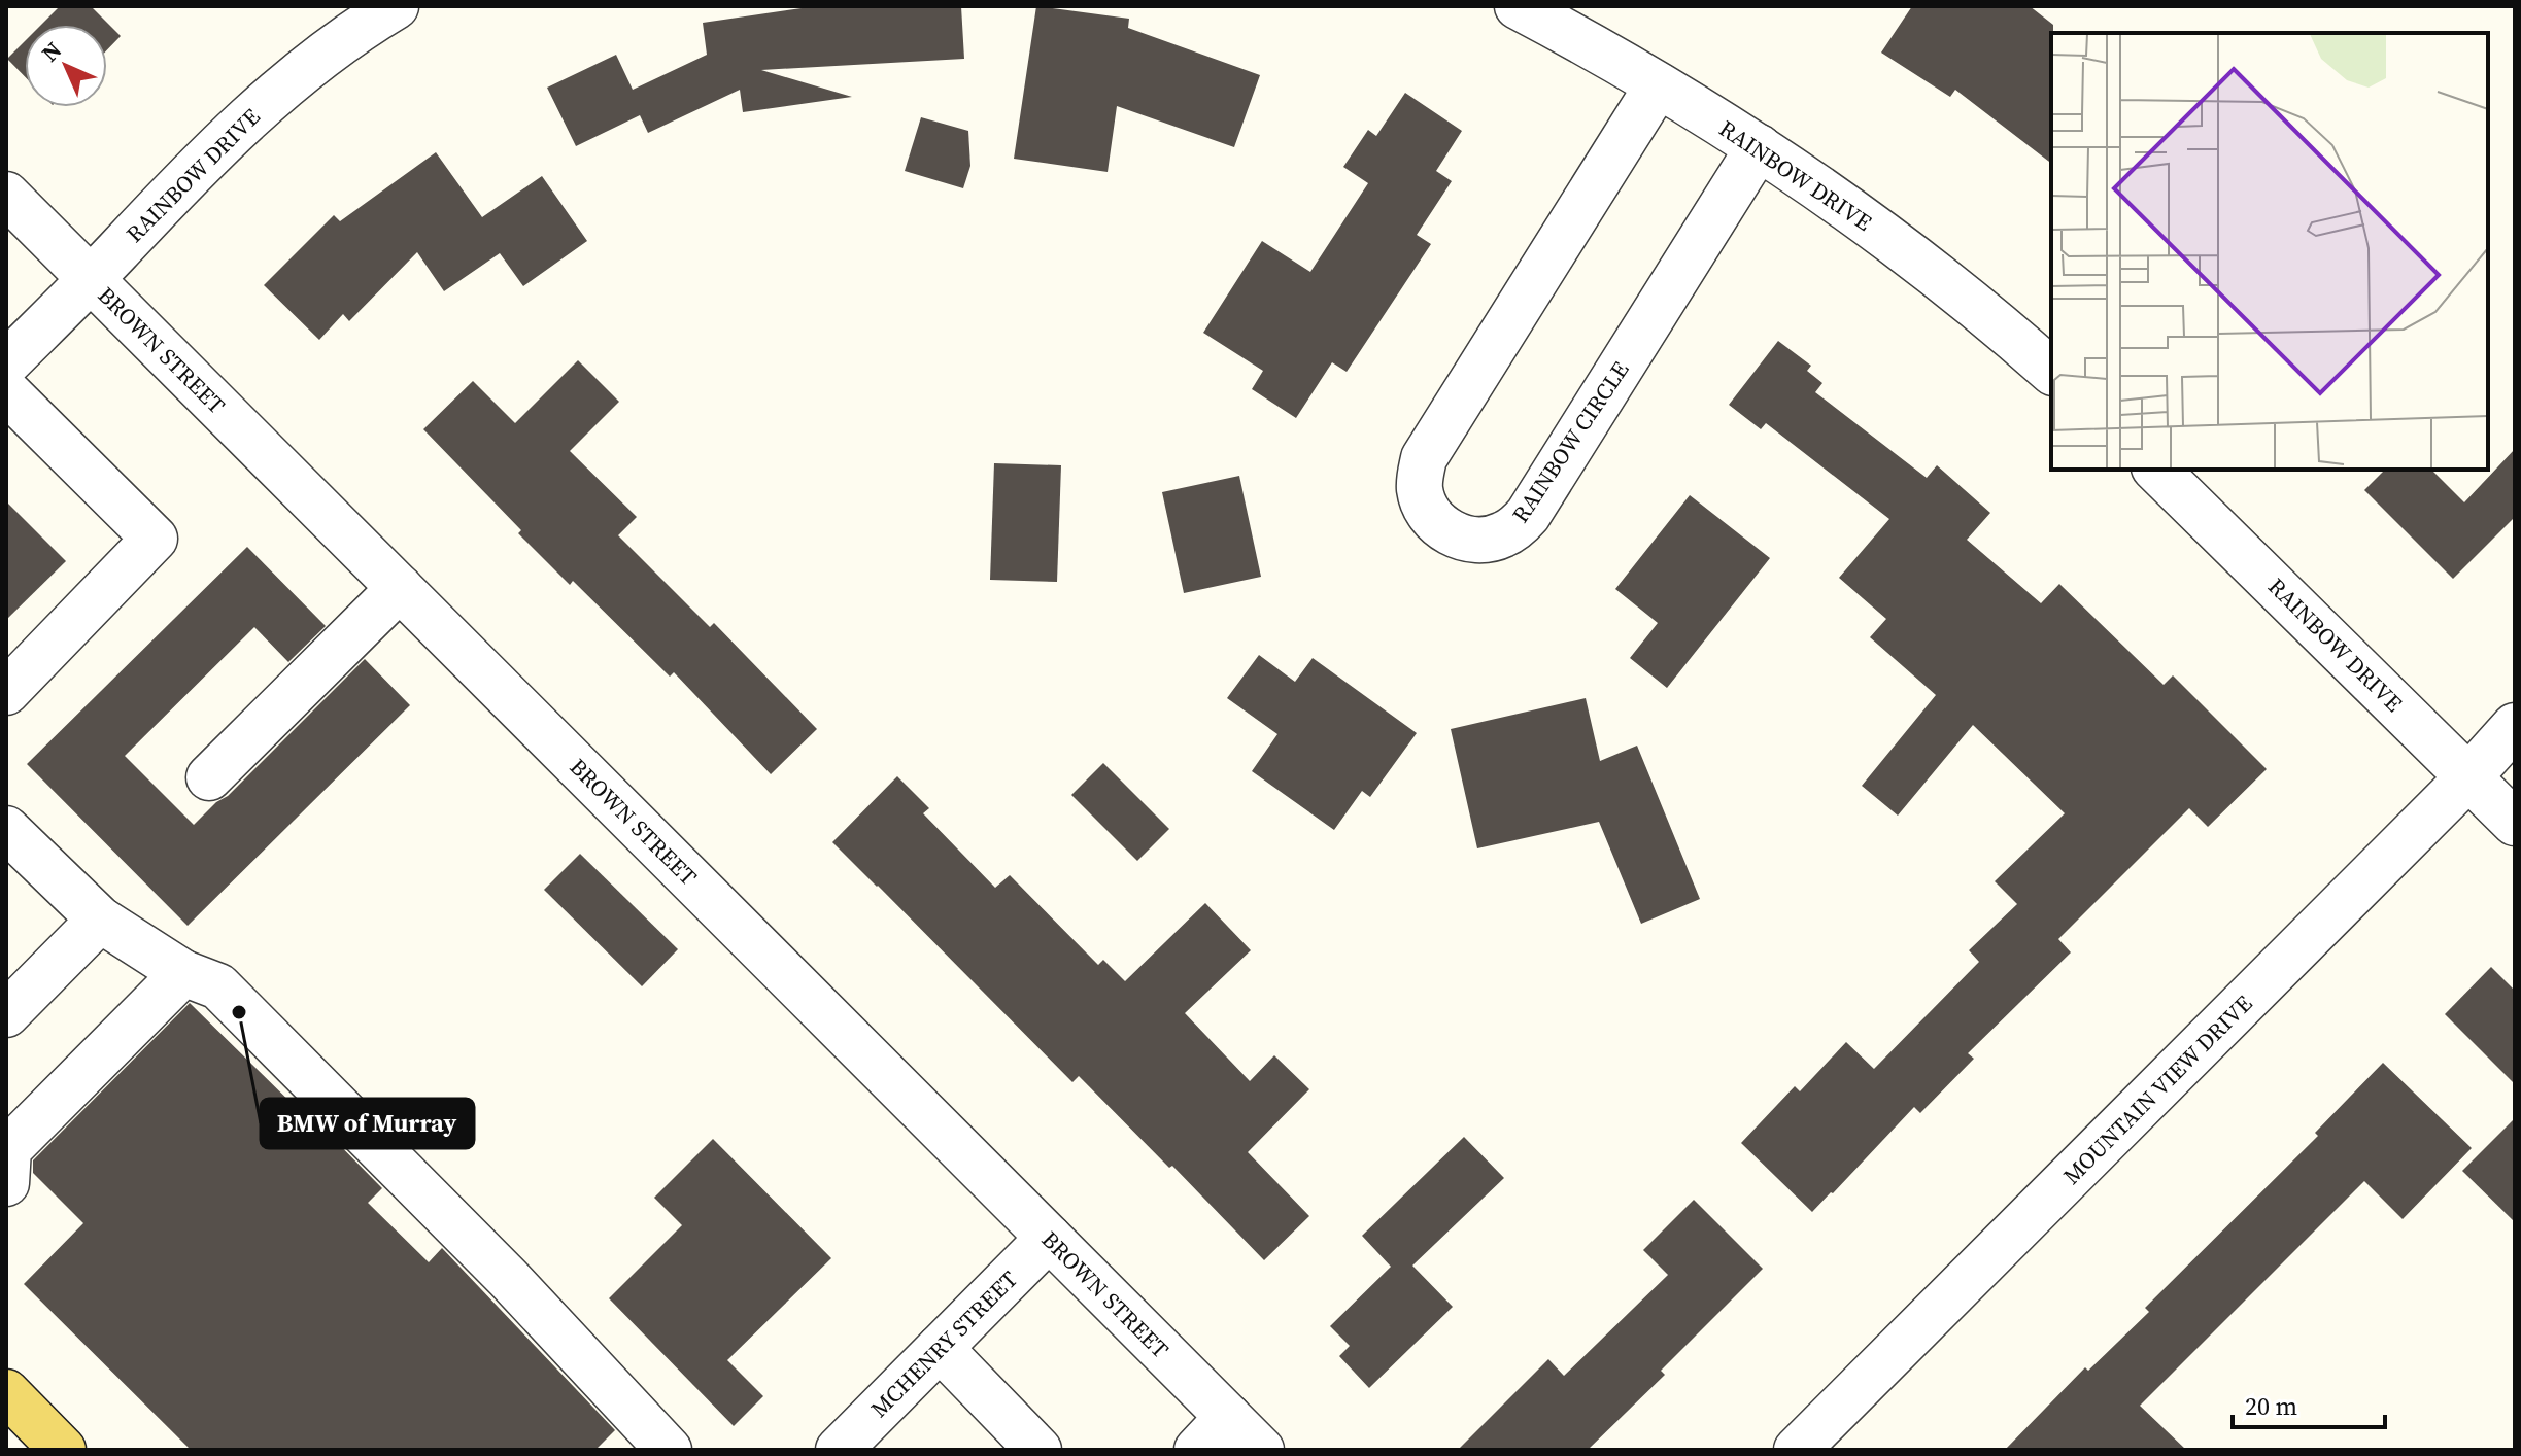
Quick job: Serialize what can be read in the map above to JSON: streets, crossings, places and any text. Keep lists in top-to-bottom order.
{
  "streets": {
    "street": [
      "RAINBOW DRIVE",
      "BROWN STREET",
      "RAINBOW CIRCLE",
      "MOUNTAIN VIEW DRIVE",
      "MCHENRY STREET"
    ]
  },
  "crossings": [
    ["RAINBOW DRIVE", "BROWN STREET"],
    ["RAINBOW DRIVE", "RAINBOW CIRCLE"],
    ["RAINBOW DRIVE", "MOUNTAIN VIEW DRIVE"],
    ["BROWN STREET", "MCHENRY STREET"]
  ],
  "places": ["BMW of Murray"],
  "scale_bar": "20 m",
  "north": "top left"
}
